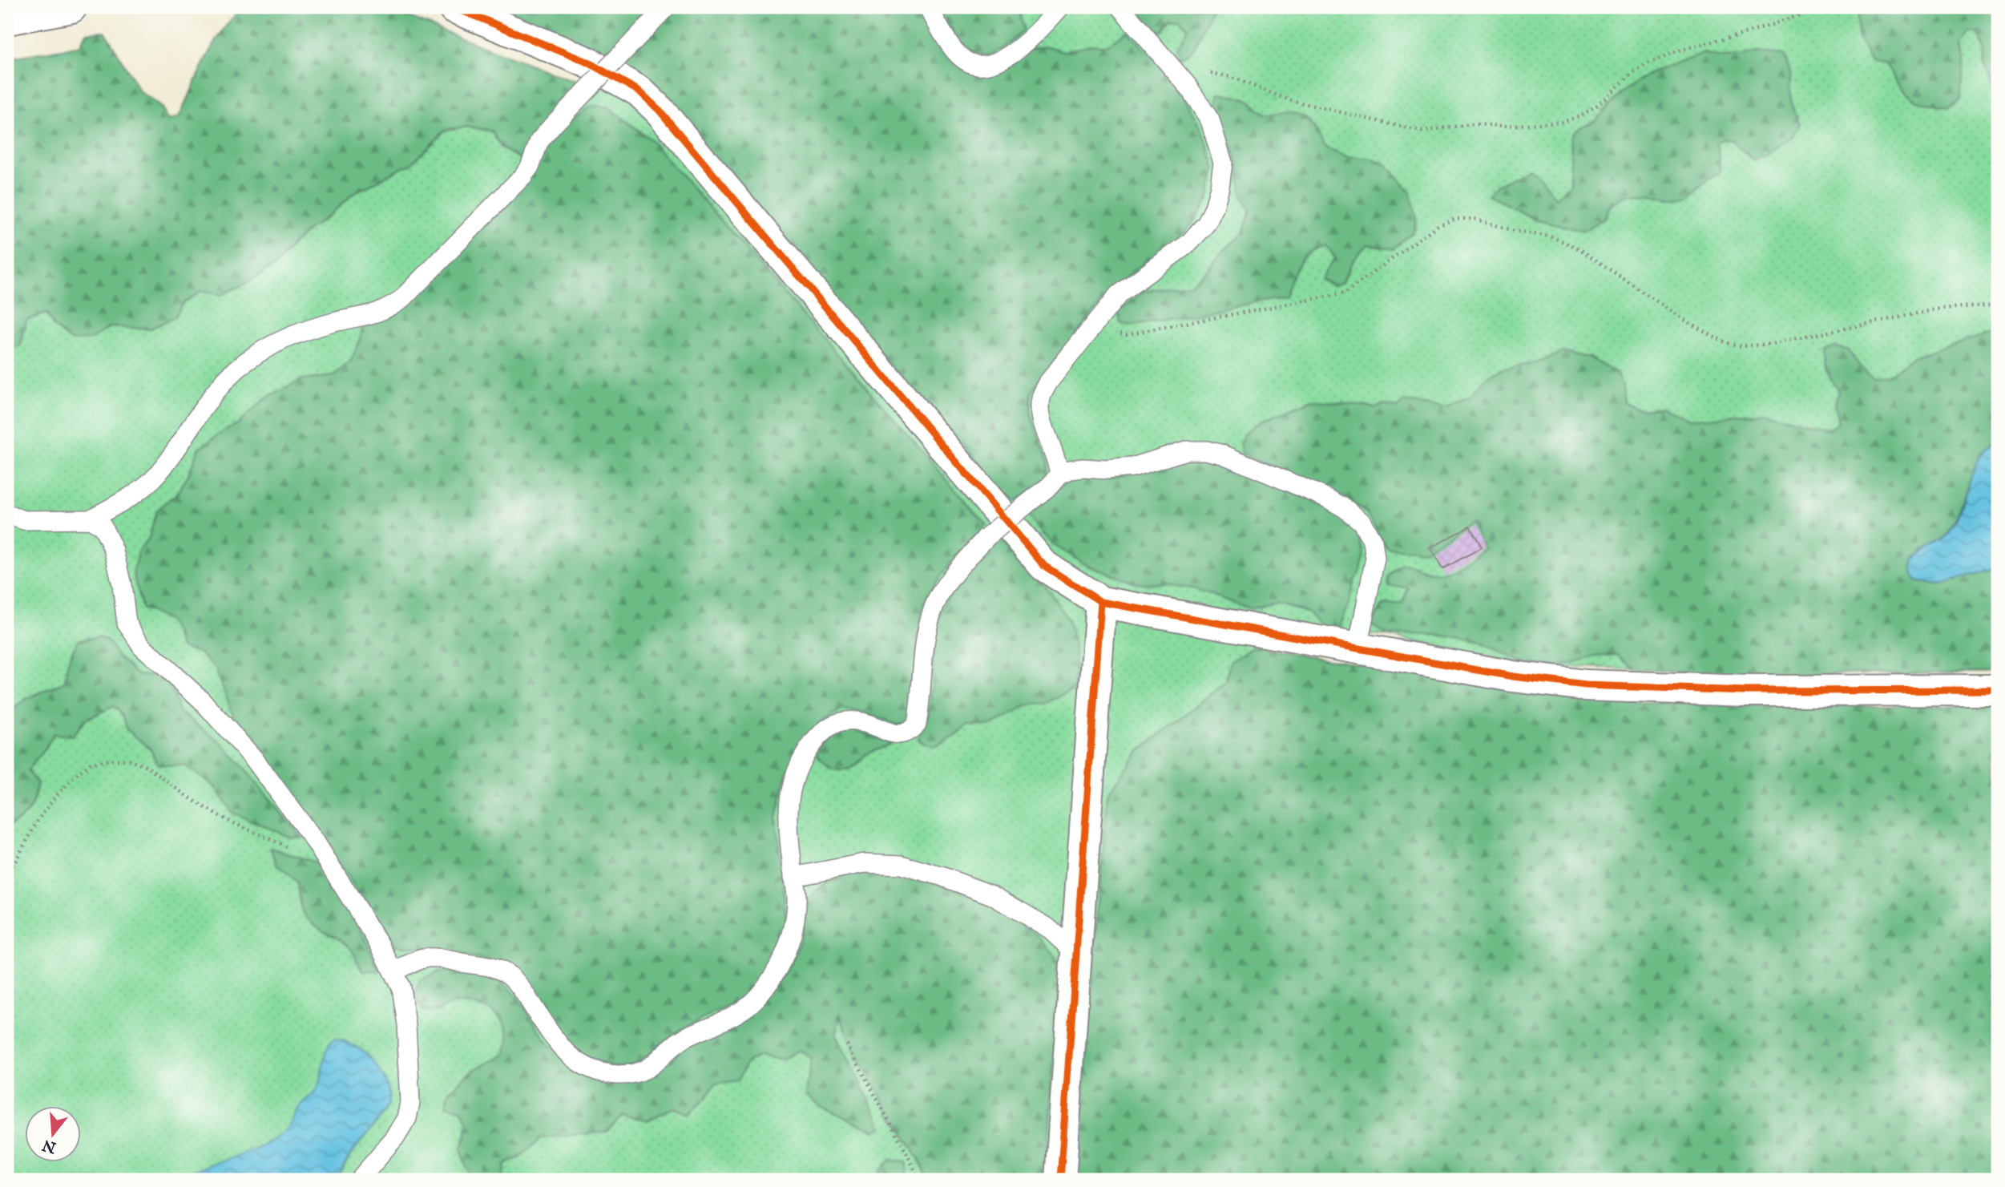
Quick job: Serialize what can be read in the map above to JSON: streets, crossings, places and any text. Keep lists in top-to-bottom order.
{
  "north": "bottom"
}
